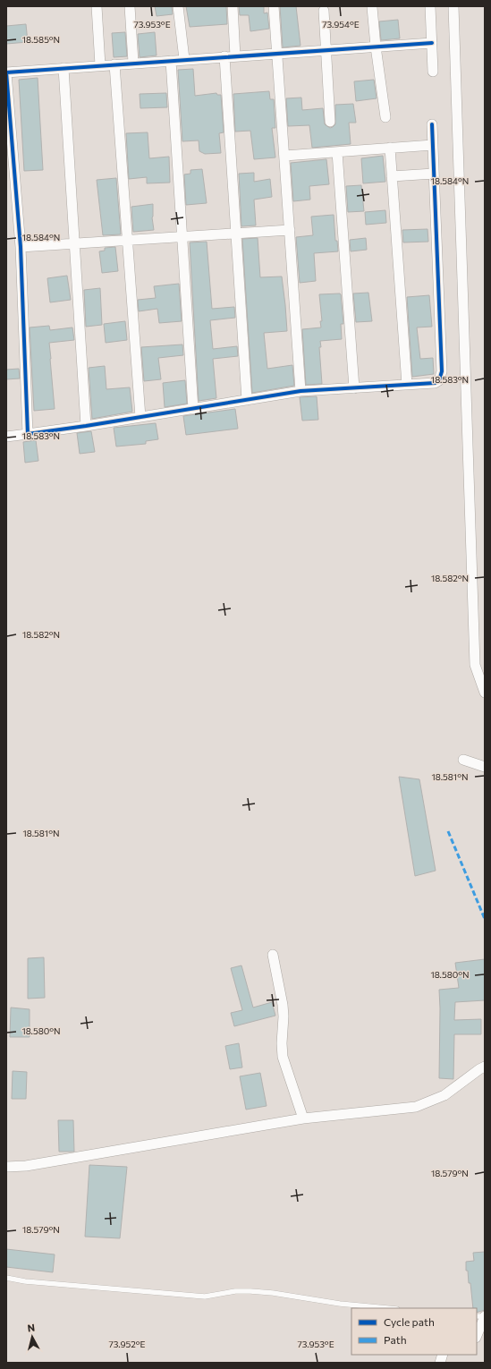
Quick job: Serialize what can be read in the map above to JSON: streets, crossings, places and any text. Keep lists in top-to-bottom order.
{
  "legend": ["Cycle path", "Path"],
  "north": "top",
  "coordinates": [
    "73.953°E",
    "73.954°E",
    "18.585°N",
    "18.584°N",
    "18.583°N",
    "18.582°N",
    "18.581°N",
    "18.580°N",
    "18.579°N",
    "73.952°E"
  ]
}
